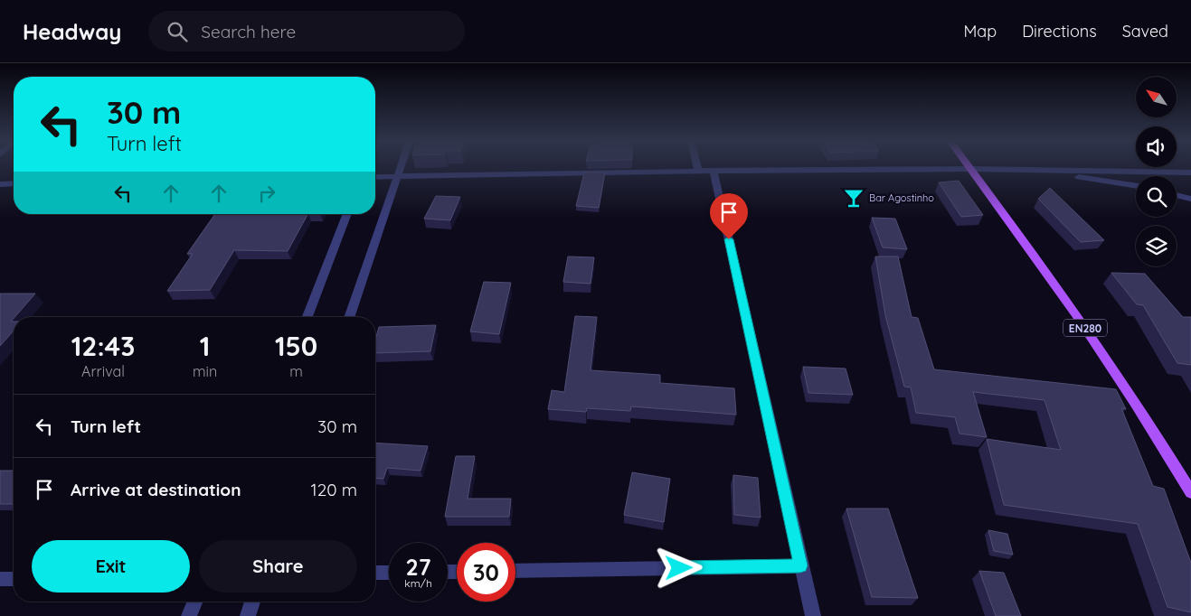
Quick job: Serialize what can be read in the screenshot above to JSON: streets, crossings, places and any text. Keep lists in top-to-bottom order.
{
  "streets": {
    "main road": ["EN280"]
  },
  "places": {
    "bar": ["Bar Agostinho"]
  },
  "north": "top left",
  "page": {
    "header": "Headway",
    "search": "Search here",
    "nav": ["Map", "Directions", "Saved"],
    "turn": ["30 m", "Turn left"],
    "eta": [
      "12:43",
      "Arrival",
      "1",
      "min",
      "150",
      "m"
    ],
    "list": [
      {
        "name": "Turn left",
        "value": "30 m"
      },
      {
        "name": "Arrive at destination",
        "value": "120 m"
      }
    ],
    "buttons": ["Exit", "Share"],
    "speed": "27 km/h",
    "limit": "30"
  }
}
